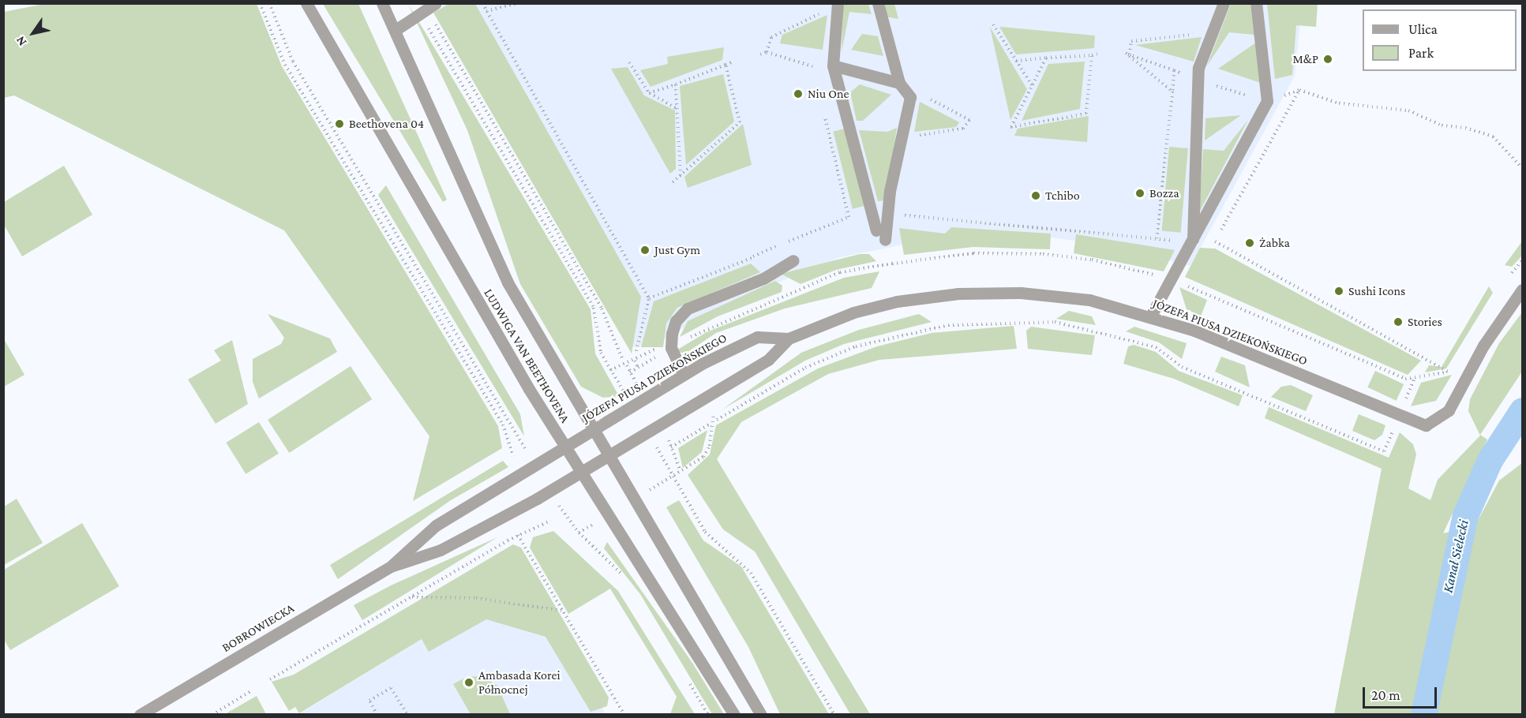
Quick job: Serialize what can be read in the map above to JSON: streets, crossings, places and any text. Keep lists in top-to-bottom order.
{
  "streets": {
    "street": ["JÓZEFA PIUSA DZIEKOŃSKIEGO", "LUDWIGA VAN BEETHOVENA", "BOBROWIECKA"]
  },
  "crossings": [
    ["JÓZEFA PIUSA DZIEKOŃSKIEGO", "LUDWIGA VAN BEETHOVENA"],
    ["JÓZEFA PIUSA DZIEKOŃSKIEGO", "BOBROWIECKA"],
    ["LUDWIGA VAN BEETHOVENA", "BOBROWIECKA"]
  ],
  "water": ["Kanał Sielecki"],
  "places": [
    "M&P",
    "Niu One",
    "Beethovena 04",
    "Bozza",
    "Tchibo",
    "Żabka",
    "Just Gym",
    "Sushi Icons",
    "Stories",
    "Ambasada Korei Północnej"
  ],
  "legend": ["Ulica", "Park"],
  "scale_bar": "20 m",
  "north": "bottom left"
}
